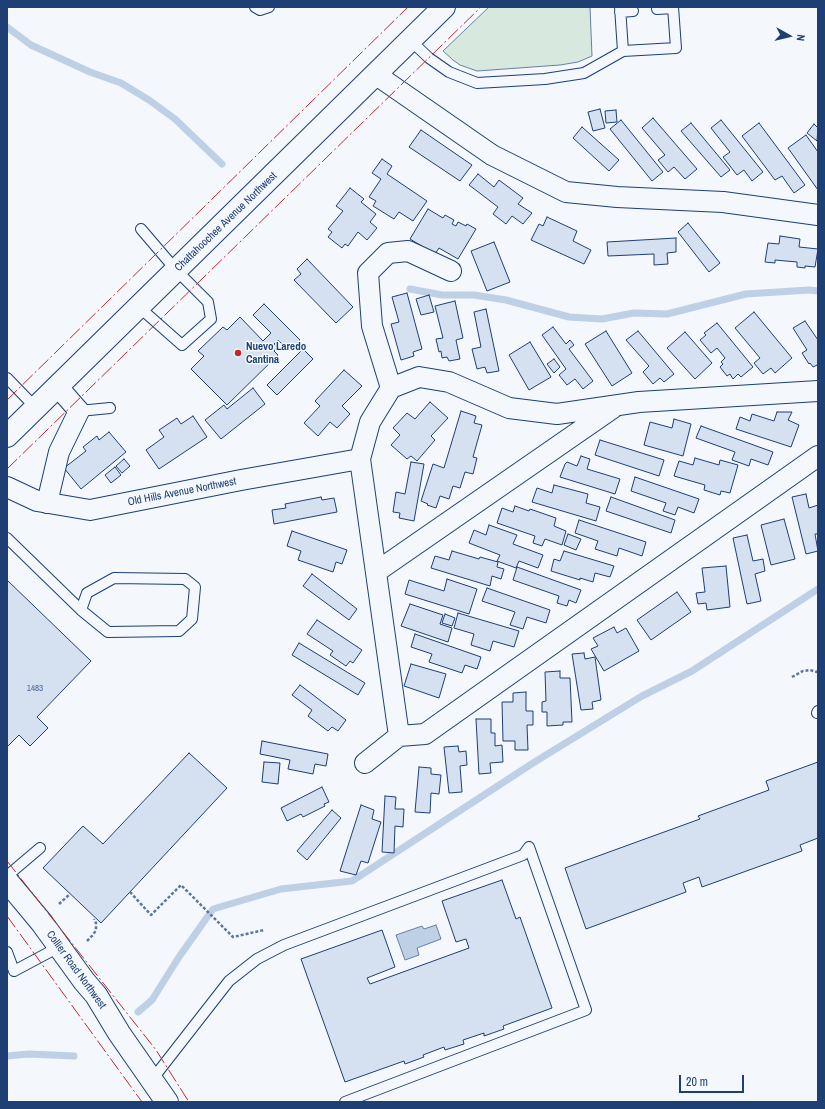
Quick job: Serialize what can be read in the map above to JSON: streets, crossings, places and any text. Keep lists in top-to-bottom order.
{
  "streets": {
    "street": ["Chattahoochee Avenue Northwest", "Old Hills Avenue Northwest", "Collier Road Northwest"]
  },
  "places": ["Nuevo Laredo Cantina"],
  "house_numbers": ["1483"],
  "scale_bar": "20 m",
  "north": "right"
}
